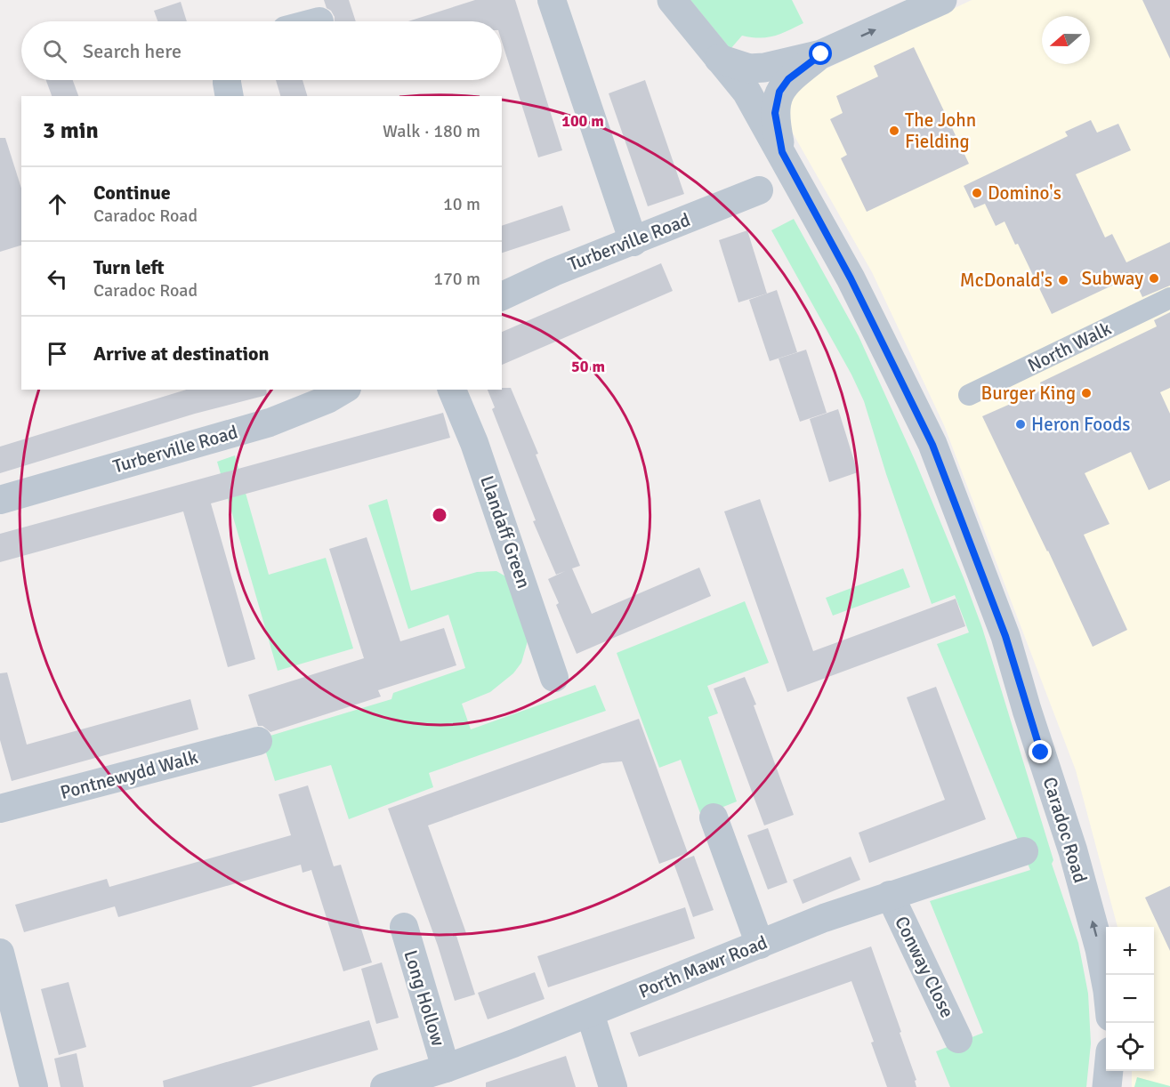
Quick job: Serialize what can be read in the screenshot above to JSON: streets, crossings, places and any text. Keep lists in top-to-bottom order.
{
  "streets": {
    "street": [
      "Turberville Road",
      "North Walk",
      "Llandaff Green",
      "Pontnewydd Walk",
      "Caradoc Road",
      "Porth Mawr Road",
      "Conway Close",
      "Long Hollow"
    ]
  },
  "crossings": [
    ["Porth Mawr Road", "Conway Close"],
    ["Porth Mawr Road", "Long Hollow"]
  ],
  "one_way": ["Caradoc Road"],
  "places": [
    "The John Fielding",
    "Domino's",
    "Subway",
    "McDonald's",
    "Burger King",
    "Heron Foods"
  ],
  "north": "left",
  "page": {
    "search": "Search here",
    "heading": ["3 min", "Walk · 180 m"],
    "list": [
      ["Continue", "Caradoc Road", "10 m"],
      ["Turn left", "Caradoc Road", "170 m"],
      "Arrive at destination"
    ],
    "map_buttons": ["+", "−"]
  },
  "rings": ["100 m", "50 m"]
}
